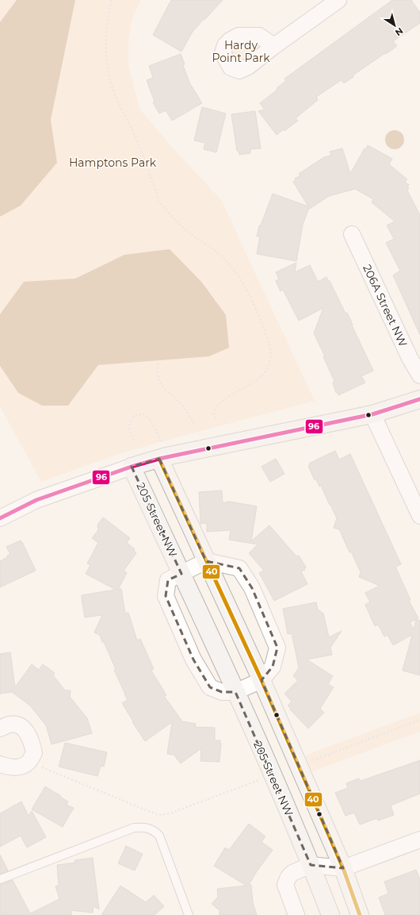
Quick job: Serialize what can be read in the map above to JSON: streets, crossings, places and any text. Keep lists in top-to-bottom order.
{
  "streets": {
    "street": ["206A Street NW", "205 Street NW"]
  },
  "parks": ["Hardy Point Park", "Hamptons Park"],
  "lines": ["transit line 96", "transit line 40"],
  "north": "bottom right"
}
